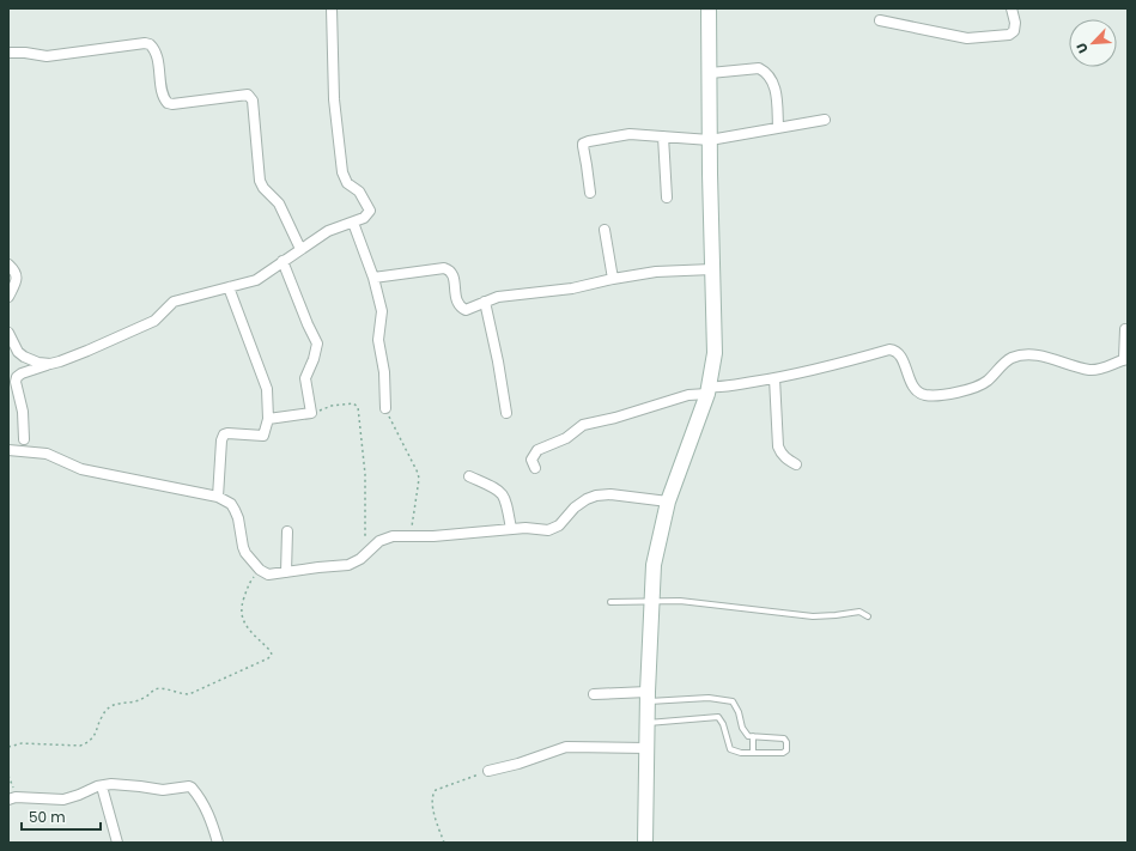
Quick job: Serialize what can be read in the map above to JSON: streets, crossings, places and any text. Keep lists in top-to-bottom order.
{
  "scale_bar": "50 m",
  "north": "bottom left"
}
